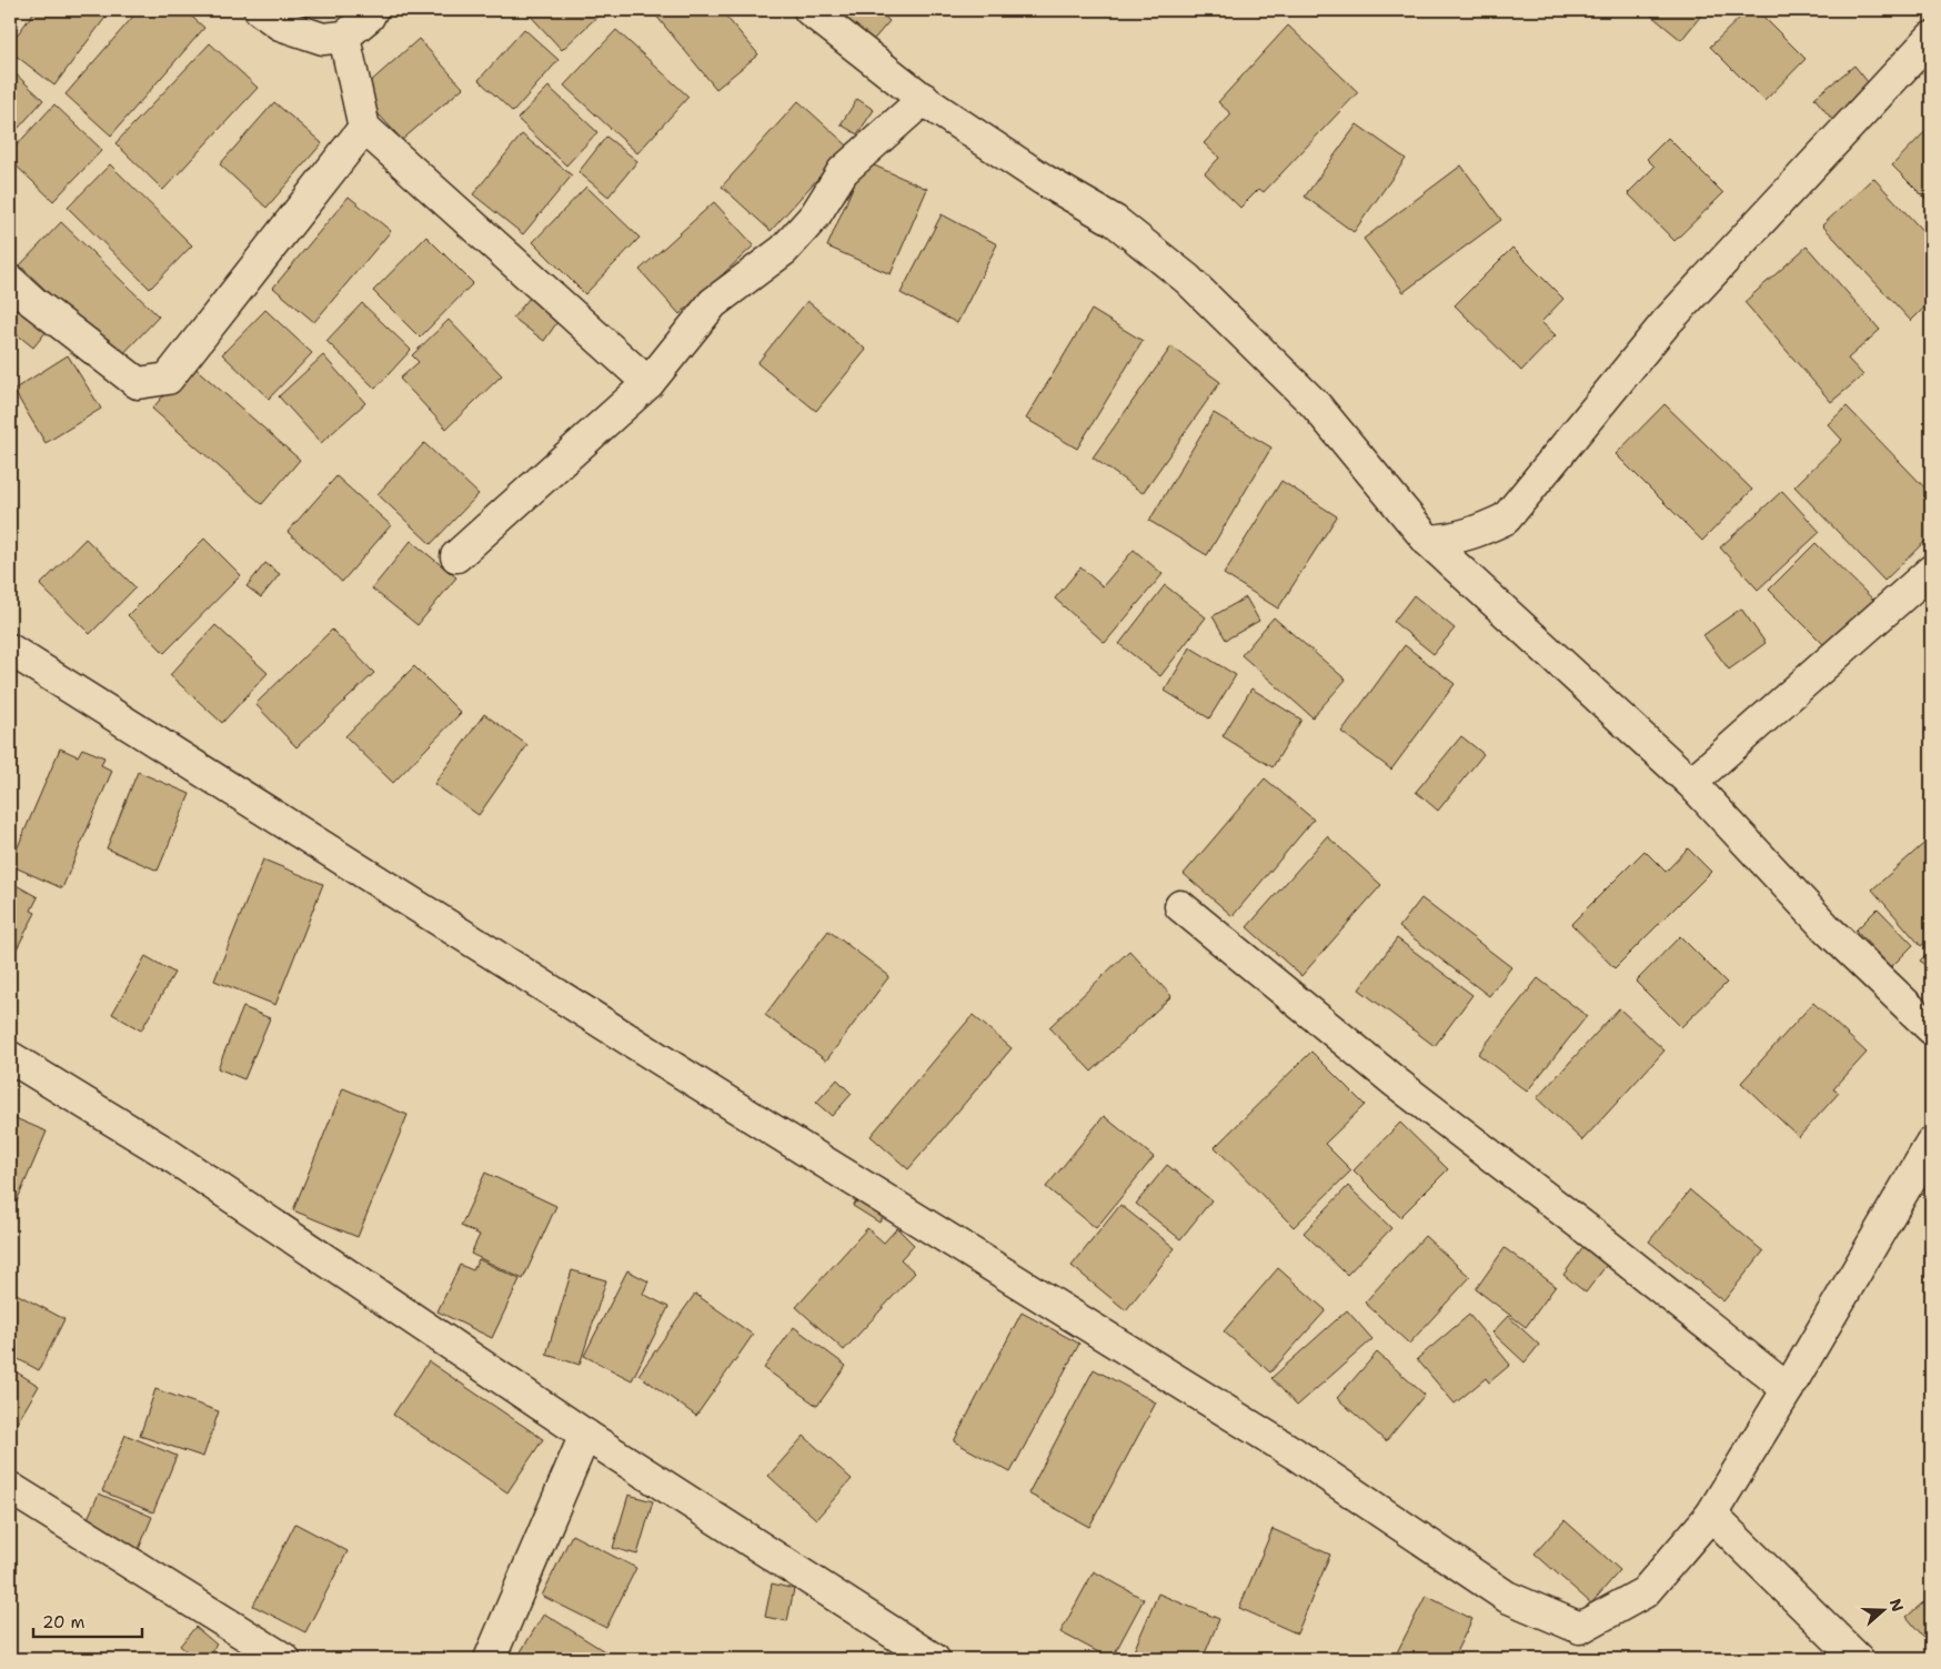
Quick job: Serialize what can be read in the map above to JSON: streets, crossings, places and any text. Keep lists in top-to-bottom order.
{
  "scale_bar": "20 m",
  "north": "right"
}
